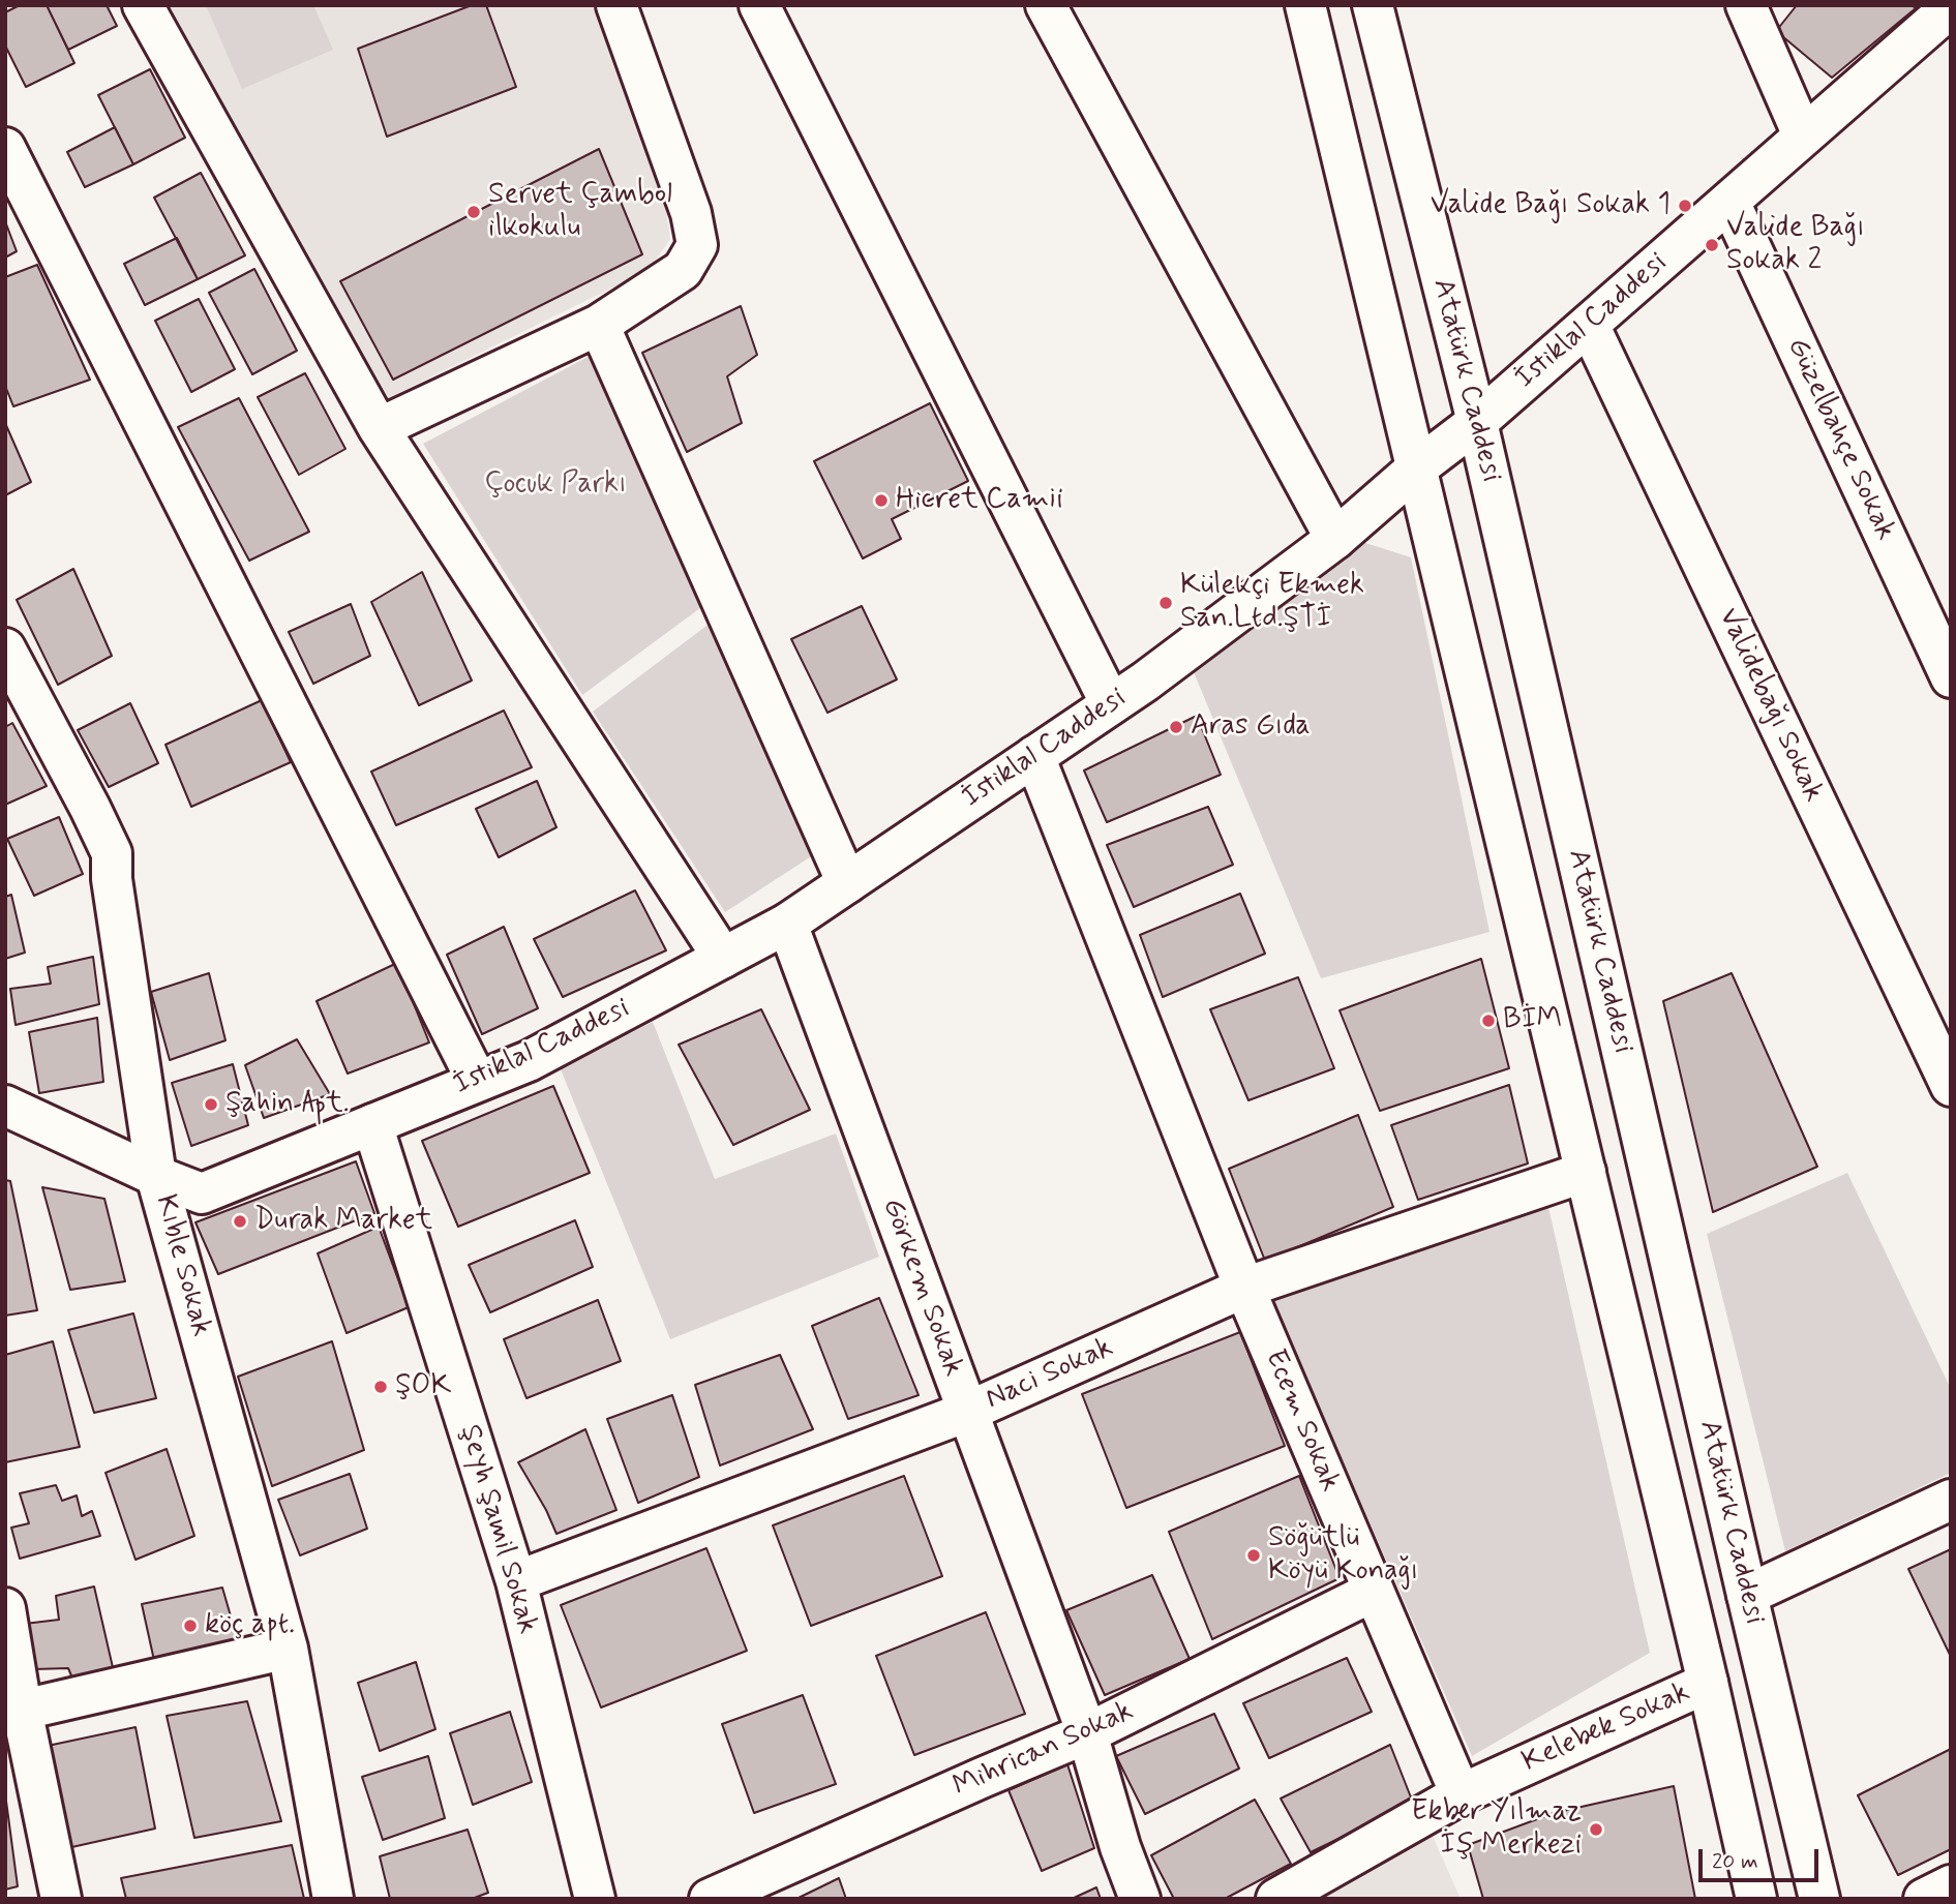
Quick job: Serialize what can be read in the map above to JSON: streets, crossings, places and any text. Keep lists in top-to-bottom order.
{
  "streets": {
    "street": [
      "İstiklal Caddesi",
      "Atatürk Caddesi",
      "Güzelbahçe Sokak",
      "Validebağı Sokak",
      "Kıble Sokak",
      "Görkem Sokak",
      "Naci Sokak",
      "Ecem Sokak",
      "Şeyh Şamil Sokak",
      "Kelebek Sokak",
      "Mihrican Sokak"
    ]
  },
  "crossings": [
    ["İstiklal Caddesi", "Atatürk Caddesi"],
    ["İstiklal Caddesi", "Güzelbahçe Sokak"],
    ["İstiklal Caddesi", "Validebağı Sokak"],
    ["İstiklal Caddesi", "Kıble Sokak"],
    ["İstiklal Caddesi", "Görkem Sokak"],
    ["İstiklal Caddesi", "Ecem Sokak"],
    ["İstiklal Caddesi", "Şeyh Şamil Sokak"],
    ["Görkem Sokak", "Naci Sokak"],
    ["Görkem Sokak", "Mihrican Sokak"],
    ["Naci Sokak", "Ecem Sokak"],
    ["Naci Sokak", "Şeyh Şamil Sokak"],
    ["Ecem Sokak", "Kelebek Sokak"],
    ["Ecem Sokak", "Mihrican Sokak"]
  ],
  "parks": ["Çocuk Parkı"],
  "places": [
    "Valide Bağı Sokak 1",
    "Servet Çambol ilkokulu",
    "Valide Bağı Sokak 2",
    "Hicret Camii",
    "Külekçi Ekmek San.Ltd.ŞTİ",
    "Aras Gıda",
    "BİM",
    "Şahin Apt.",
    "Durak Market",
    "ŞOK",
    "Söğütlü Köyü Konağı",
    "köç apt.",
    "Ekber Yılmaz İş Merkezi"
  ],
  "scale_bar": "20 m"
}
